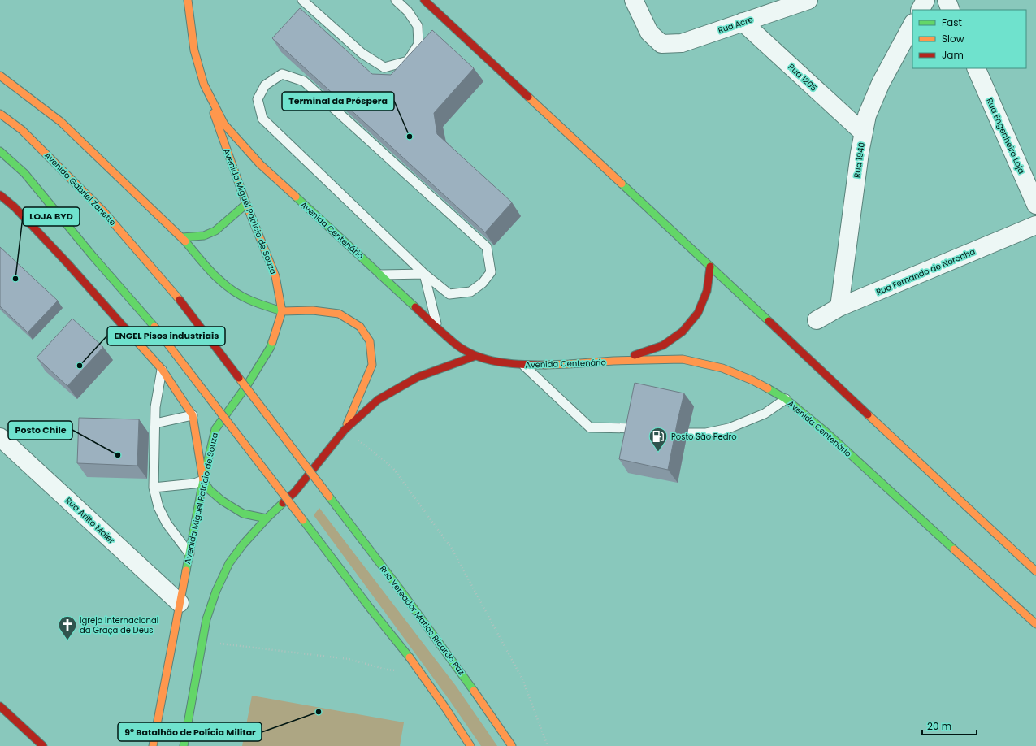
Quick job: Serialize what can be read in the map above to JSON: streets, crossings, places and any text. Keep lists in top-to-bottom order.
{
  "streets": {
    "main road": [
      "Avenida Gabriel Zanette",
      "Avenida Miguel Patrício de Souza",
      "Avenida Centenário",
      "Rua Vereador Matias Ricardo Paz"
    ],
    "street": [
      "Rua Acre",
      "Rua 1205",
      "Rua Engenheiro Loja",
      "Rua 1940",
      "Rua Fernando de Noronha",
      "Rua Arilto Maier"
    ]
  },
  "crossings": [
    ["Rua Acre", "Rua 1205"],
    ["Rua 1205", "Rua 1940"],
    ["Rua 1940", "Rua Fernando de Noronha"],
    ["Avenida Gabriel Zanette", "Rua Vereador Matias Ricardo Paz"],
    ["Avenida Miguel Patrício de Souza", "Avenida Centenário"],
    ["Avenida Miguel Patrício de Souza", "Rua Arilto Maier"]
  ],
  "places": {
    "other": [
      "Terminal da Próspera",
      "LOJA BYD",
      "ENGEL Pisos industriais",
      "Posto Chile",
      "9º Batalhão de Polícia Militar"
    ],
    "fuel station": ["Posto São Pedro"],
    "church": ["Igreja Internacional da Graça de Deus"]
  },
  "legend": ["Fast", "Slow", "Jam"],
  "scale_bar": "20 m"
}
